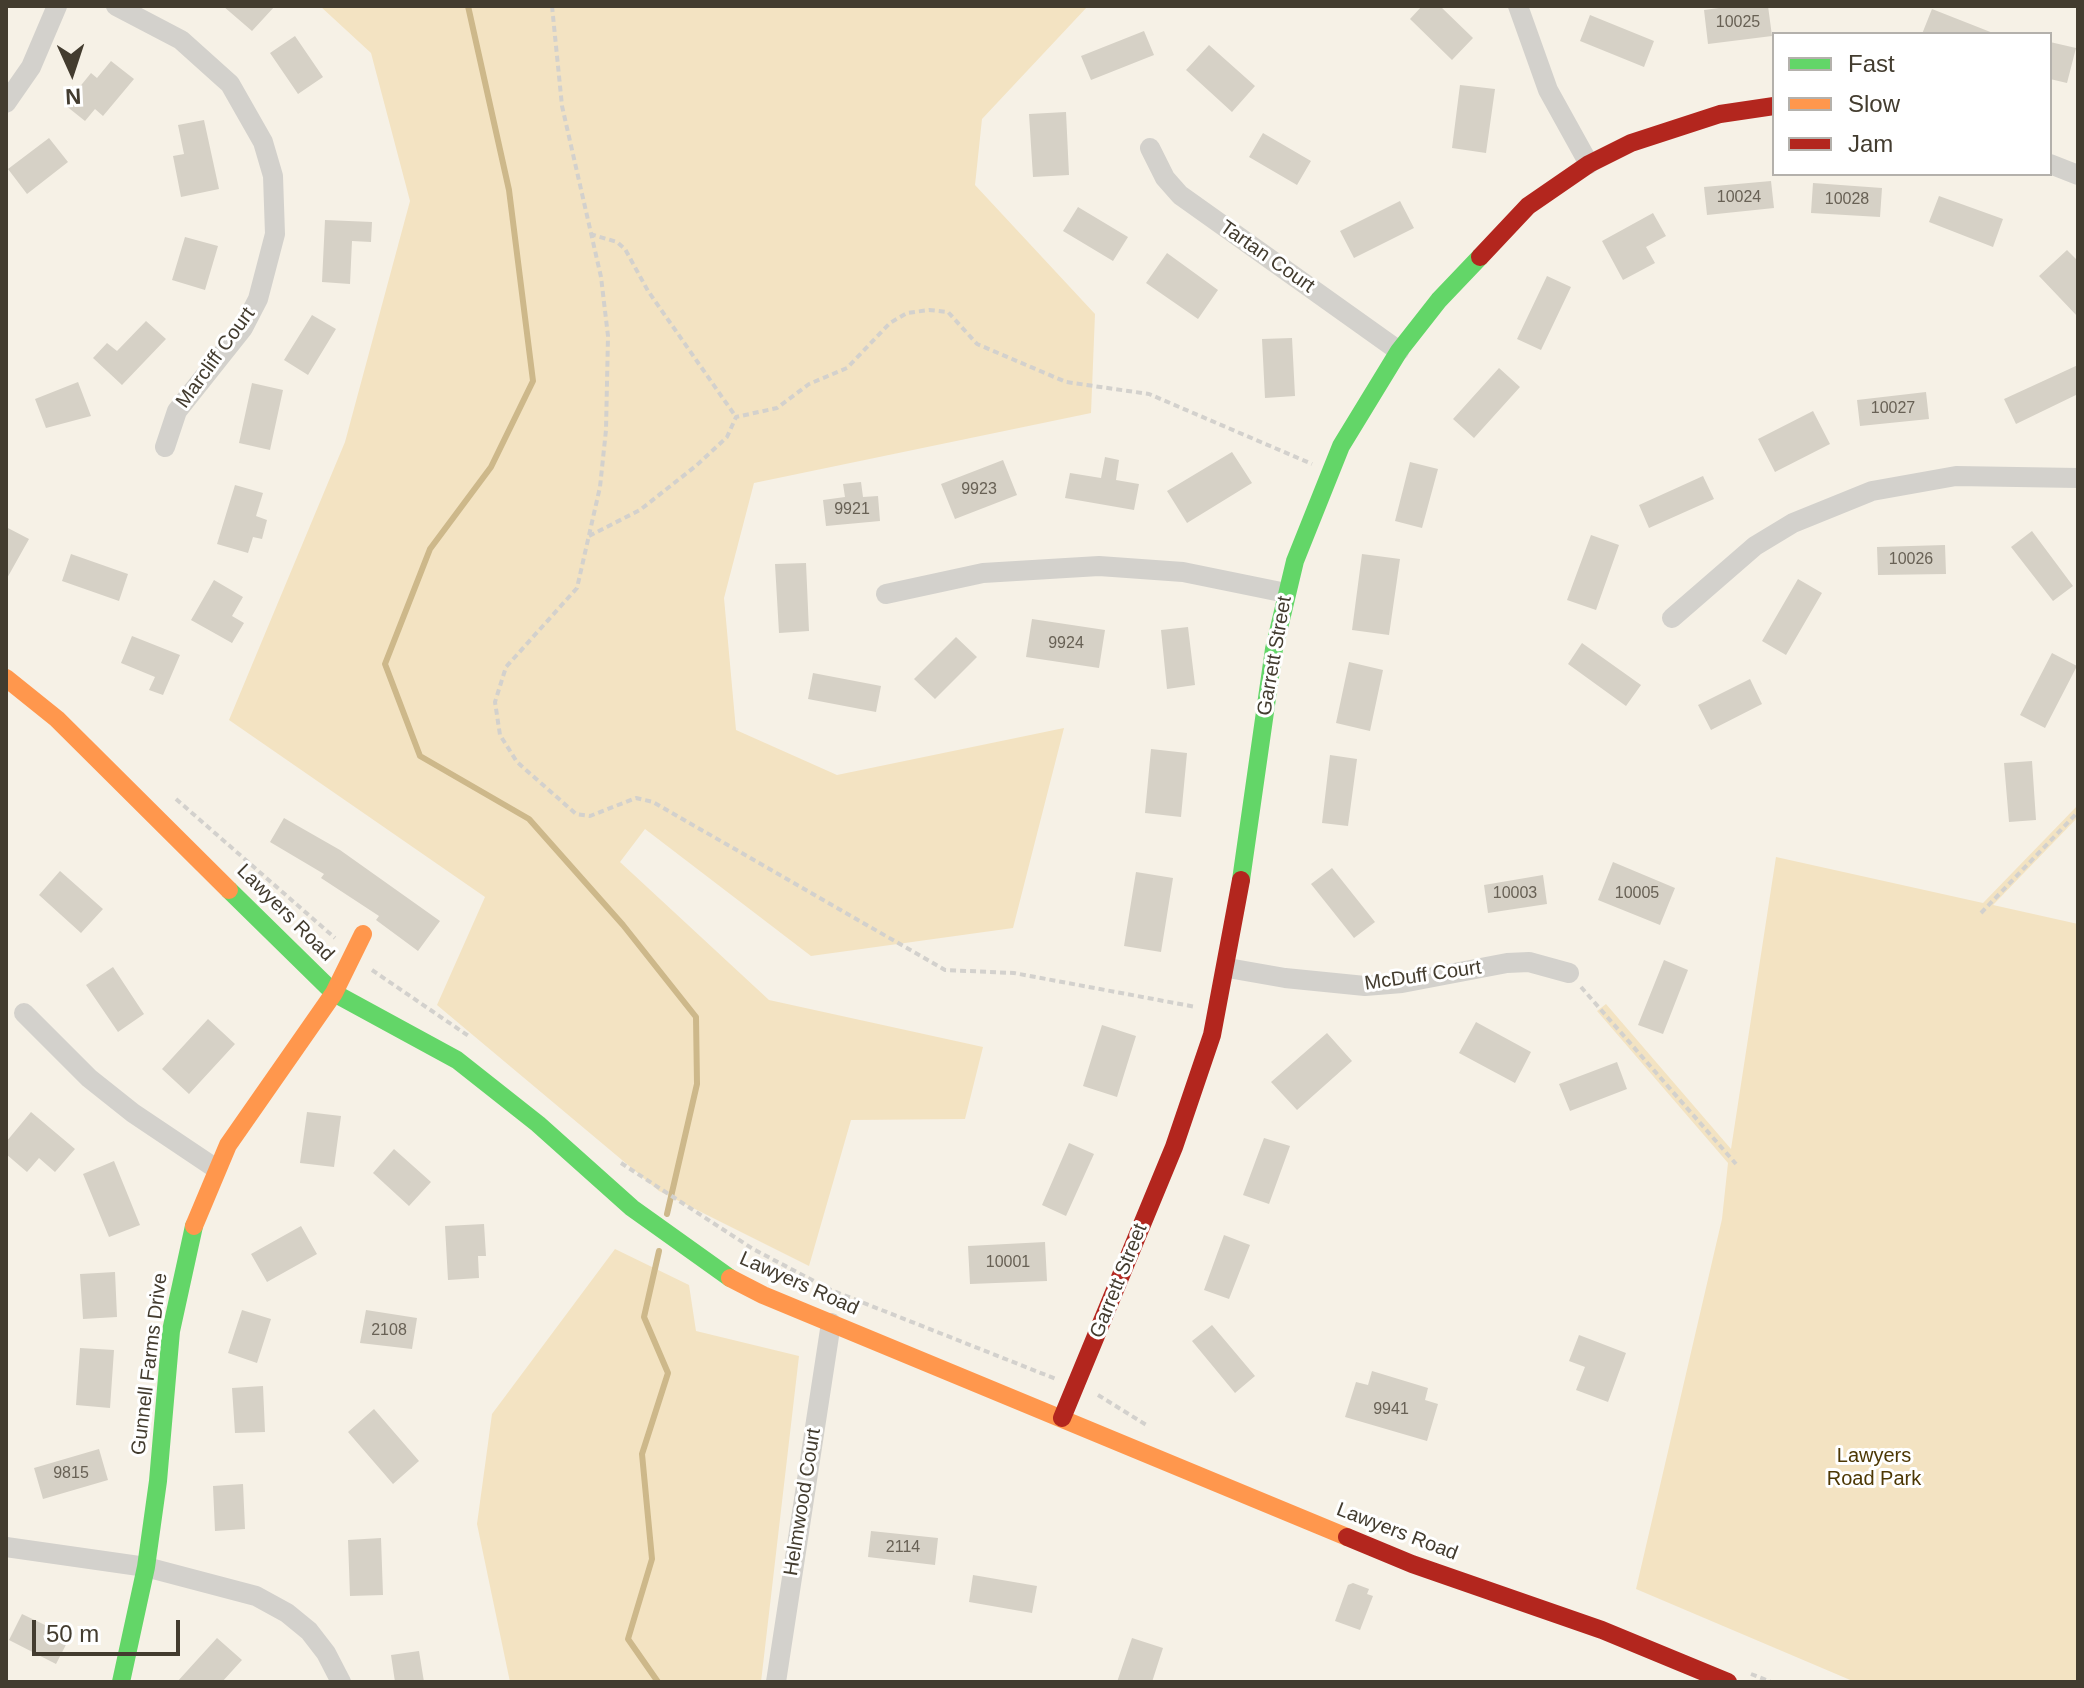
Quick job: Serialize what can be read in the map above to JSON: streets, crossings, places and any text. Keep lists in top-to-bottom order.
{
  "streets": {
    "street": [
      "Tartan Court",
      "Marcliff Court",
      "Garrett Street",
      "Lawyers Road",
      "McDuff Court",
      "Gunnell Farms Drive",
      "Helmwood Court"
    ]
  },
  "crossings": [
    ["Tartan Court", "Garrett Street"],
    ["Garrett Street", "Lawyers Road"],
    ["Garrett Street", "McDuff Court"],
    ["Lawyers Road", "Gunnell Farms Drive"],
    ["Lawyers Road", "Helmwood Court"]
  ],
  "parks": ["Lawyers Road Park"],
  "house_numbers": [
    "10025",
    "10024",
    "10028",
    "10027",
    "9923",
    "9921",
    "10026",
    "9924",
    "10003",
    "10005",
    "10001",
    "2108",
    "9941",
    "9815",
    "2114"
  ],
  "legend": ["Fast", "Slow", "Jam"],
  "scale_bar": "50 m",
  "north": "bottom"
}
